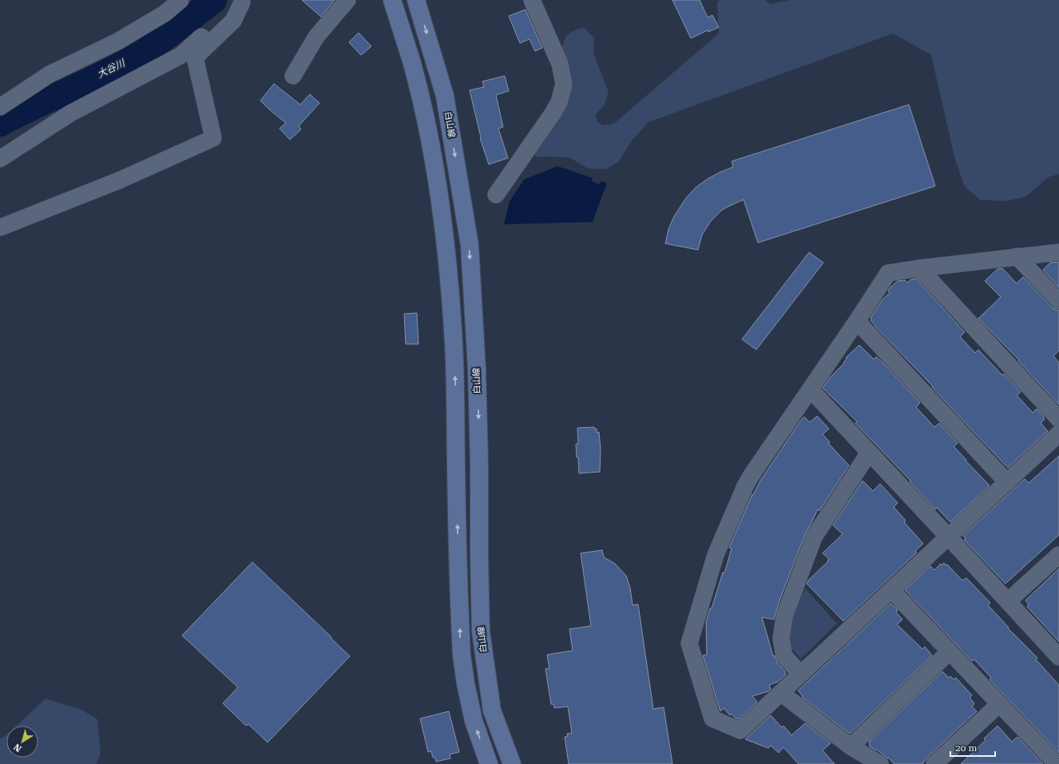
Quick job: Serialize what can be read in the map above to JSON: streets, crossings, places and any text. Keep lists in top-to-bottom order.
{
  "streets": {
    "street": ["白山線"]
  },
  "water": ["大谷川"],
  "scale_bar": "20 m",
  "north": "bottom left"
}
